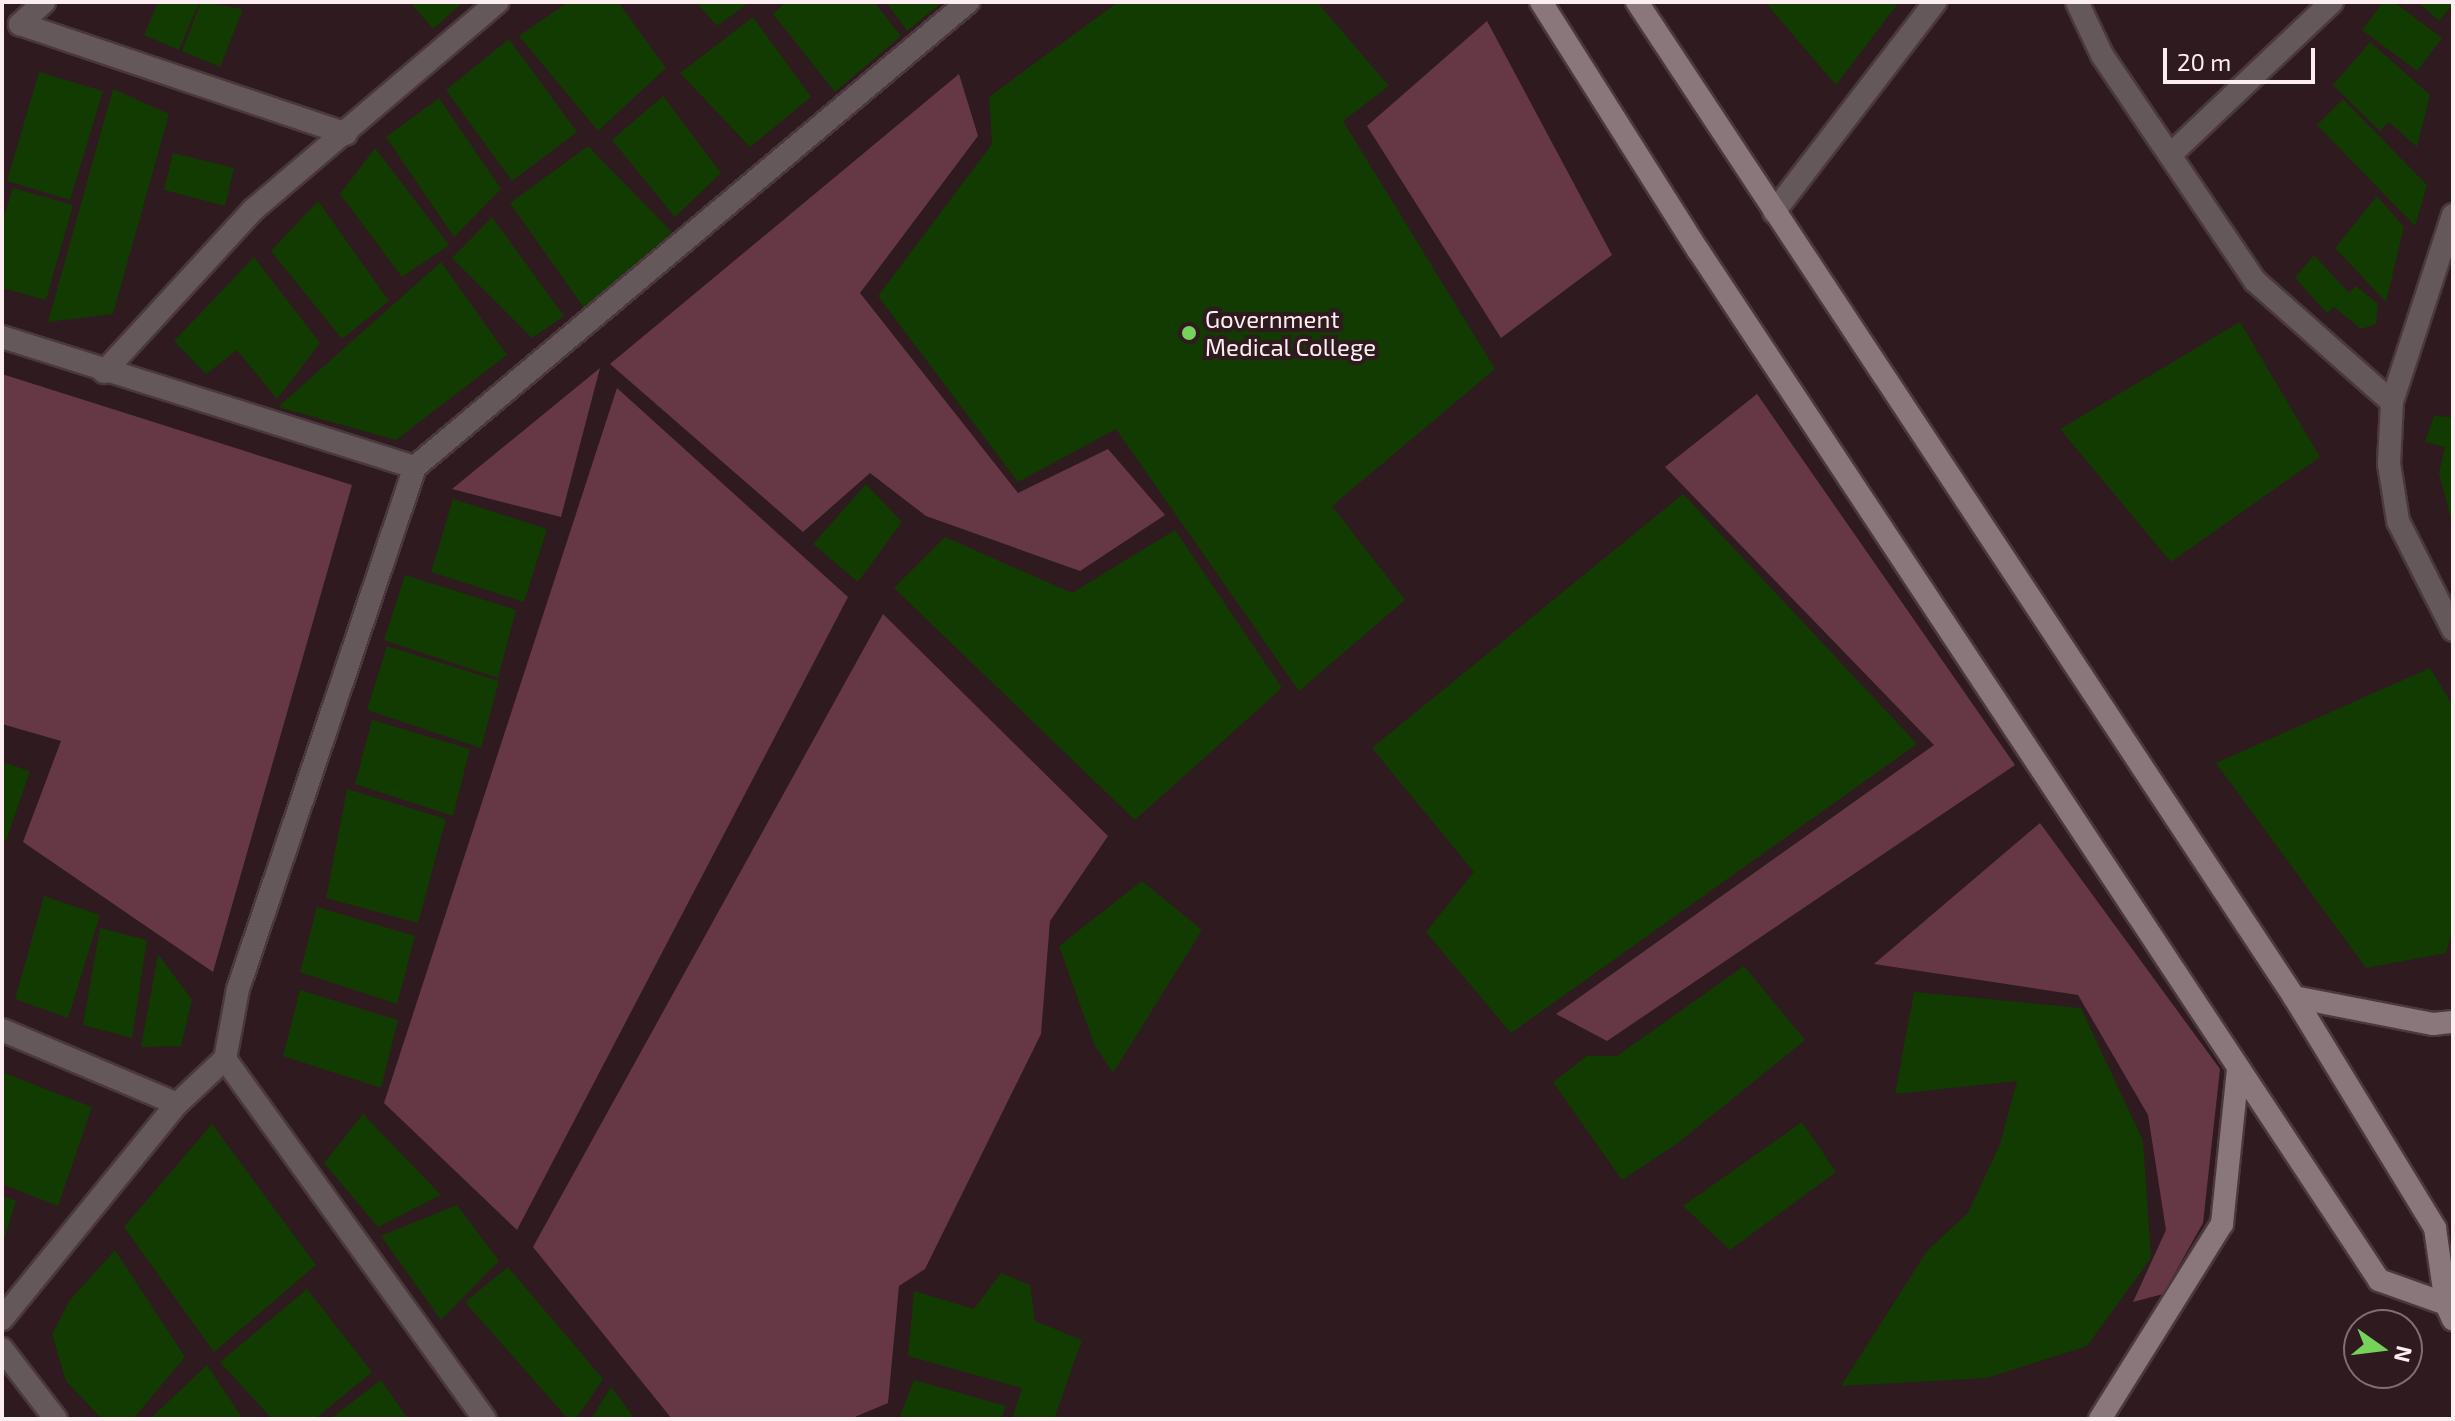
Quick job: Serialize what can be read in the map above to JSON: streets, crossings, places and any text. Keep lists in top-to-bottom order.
{
  "places": ["Government Medical College"],
  "scale_bar": "20 m",
  "north": "right"
}
